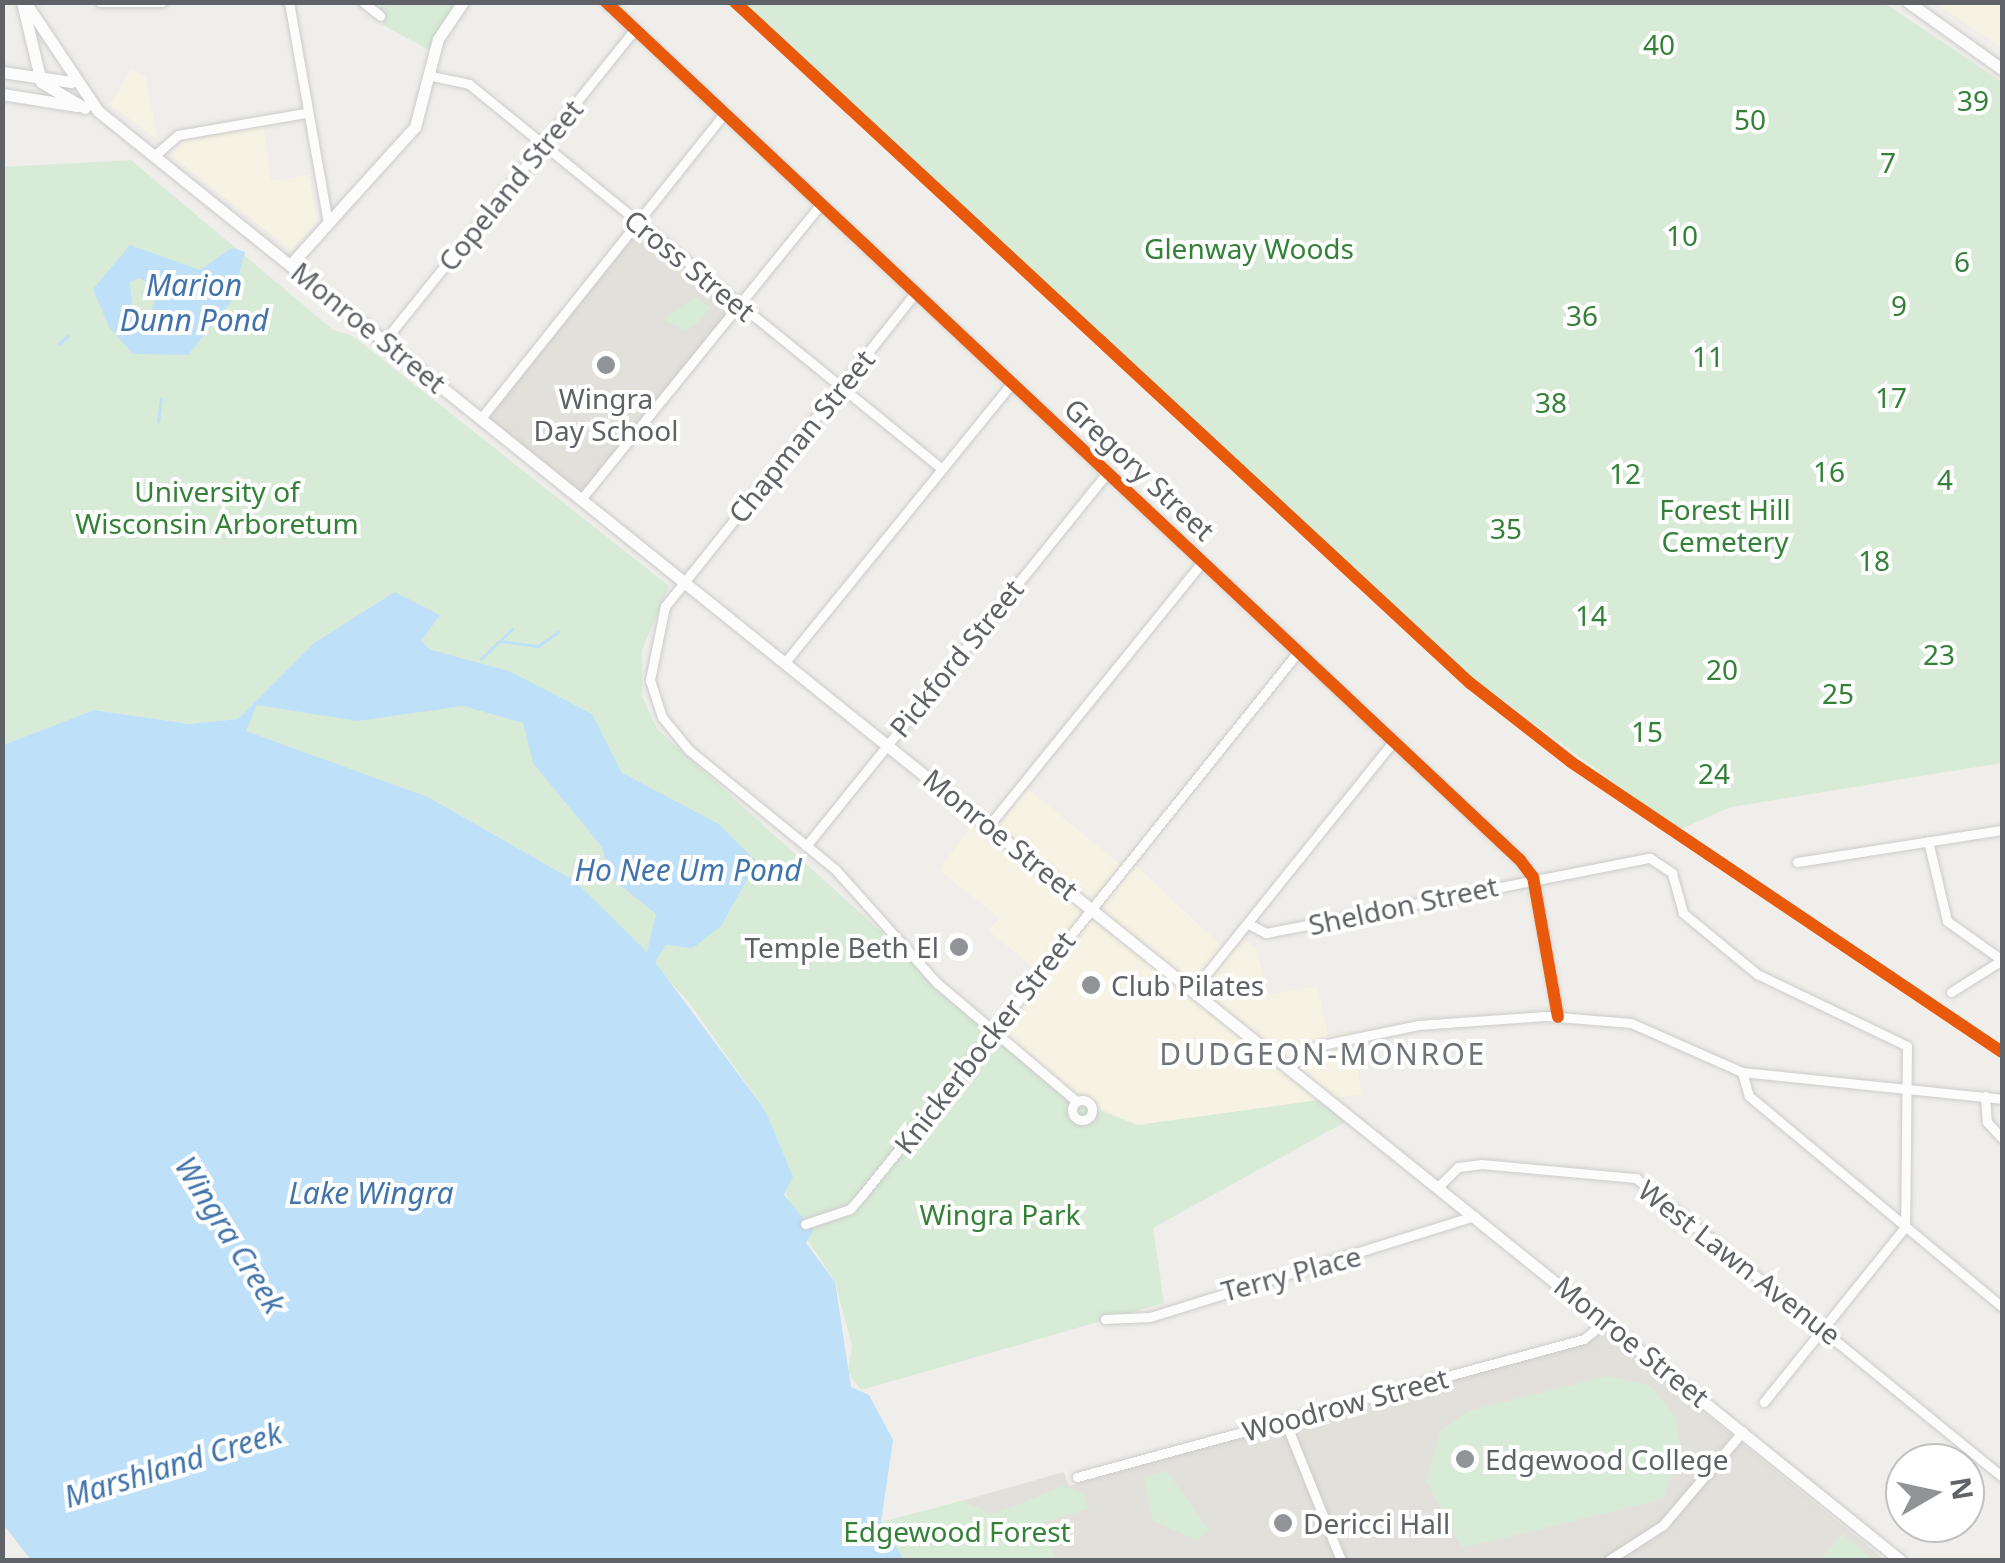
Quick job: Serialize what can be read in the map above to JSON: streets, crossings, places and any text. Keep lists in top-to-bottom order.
{
  "streets": {
    "main road": ["Monroe Street"],
    "street": [
      "Copeland Street",
      "Cross Street",
      "Chapman Street",
      "Gregory Street",
      "Pickford Street",
      "Sheldon Street",
      "Knickerbocker Street",
      "West Lawn Avenue",
      "Terry Place",
      "Woodrow Street"
    ]
  },
  "crossings": [
    ["Copeland Street", "Cross Street"],
    ["Copeland Street", "Monroe Street"],
    ["Copeland Street", "Gregory Street"],
    ["Cross Street", "Chapman Street"],
    ["Monroe Street", "Chapman Street"],
    ["Monroe Street", "Pickford Street"],
    ["Monroe Street", "Knickerbocker Street"],
    ["Monroe Street", "West Lawn Avenue"],
    ["Monroe Street", "Terry Place"],
    ["Monroe Street", "Woodrow Street"],
    ["Chapman Street", "Gregory Street"],
    ["Chapman Street", "Pickford Street"],
    ["Chapman Street", "Knickerbocker Street"],
    ["Gregory Street", "Pickford Street"],
    ["Gregory Street", "Sheldon Street"],
    ["Gregory Street", "Knickerbocker Street"]
  ],
  "districts": ["DUDGEON-MONROE"],
  "water": [
    "Marion Dunn Pond",
    "Ho Nee Um Pond",
    "Lake Wingra",
    "Wingra Creek",
    "Marshland Creek"
  ],
  "parks": [
    "40",
    "39",
    "50",
    "7",
    "10",
    "Glenway Woods",
    "6",
    "9",
    "36",
    "11",
    "17",
    "38",
    "16",
    "12",
    "4",
    "University of Wisconsin Arboretum",
    "Forest Hill Cemetery",
    "35",
    "18",
    "14",
    "23",
    "20",
    "25",
    "15",
    "24",
    "Wingra Park",
    "Edgewood Forest"
  ],
  "places": [
    "Wingra Day School",
    "Temple Beth El",
    "Club Pilates",
    "Edgewood College",
    "Dericci Hall"
  ],
  "north": "right"
}
